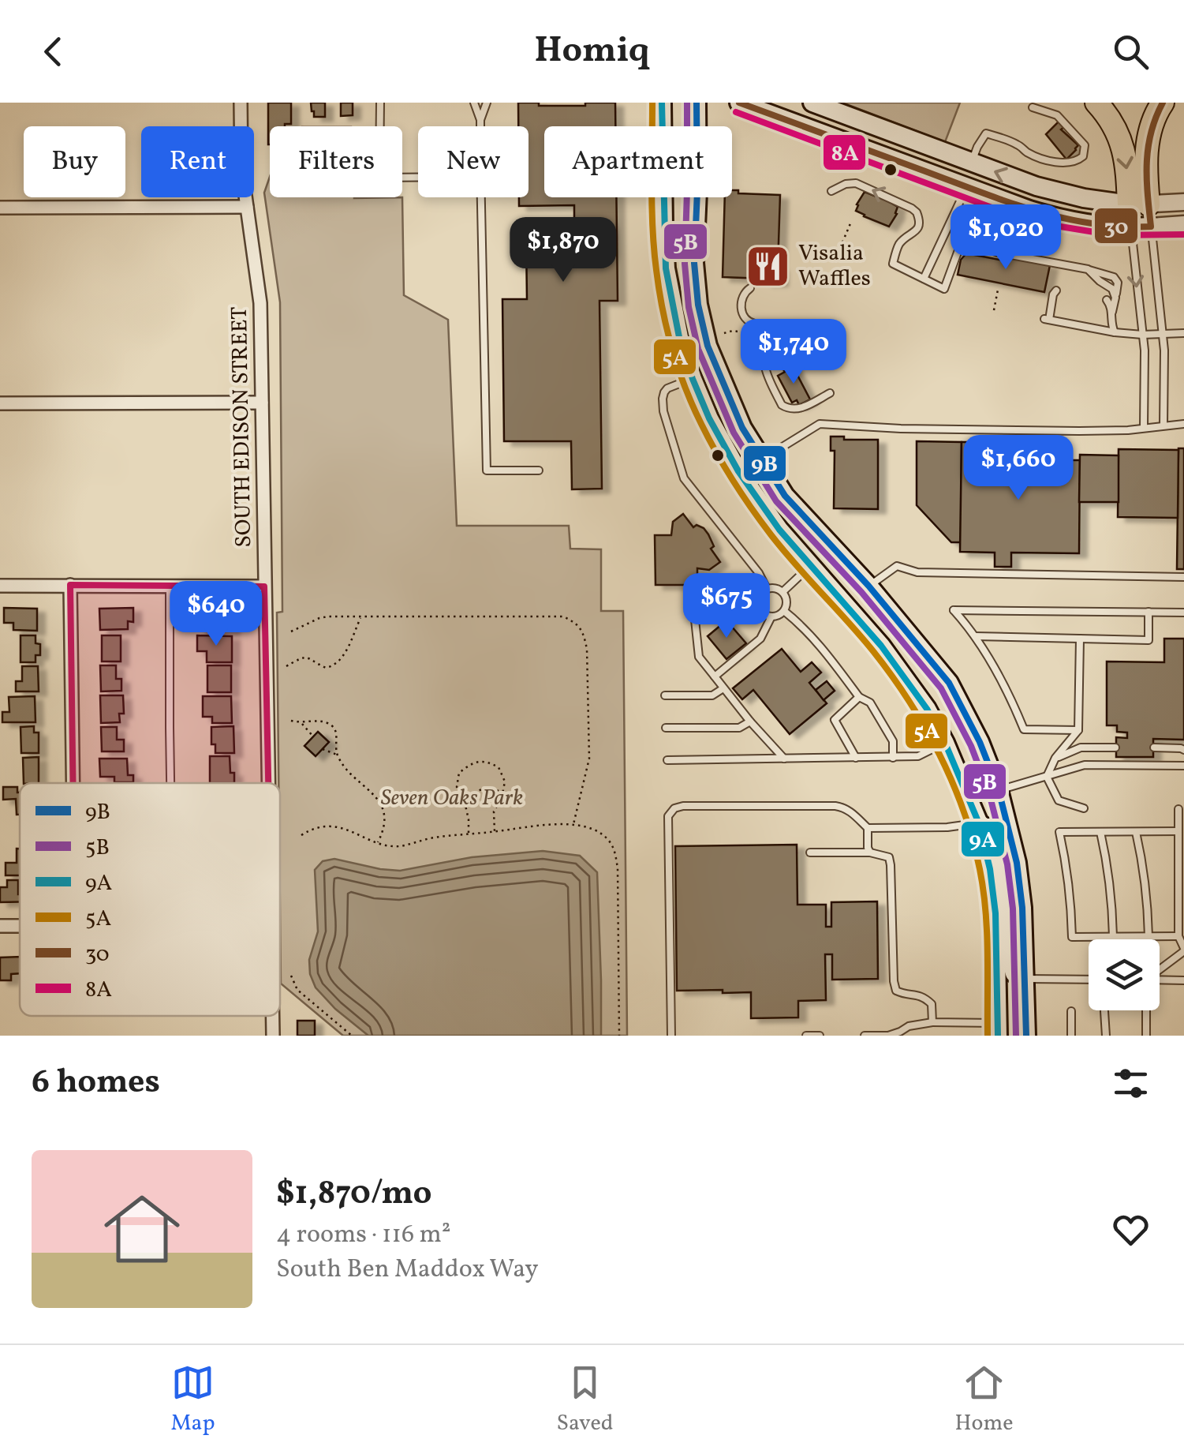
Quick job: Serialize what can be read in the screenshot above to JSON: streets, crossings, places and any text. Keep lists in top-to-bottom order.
{
  "streets": {
    "street": ["SOUTH EDISON STREET"]
  },
  "parks": ["Seven Oaks Park"],
  "places": {
    "restaurant": ["Visalia Waffles"]
  },
  "lines": [
    "transit line 9B",
    "transit line 5B",
    "transit line 9A",
    "transit line 5A",
    "transit line 30",
    "transit line 8A"
  ],
  "legend": [
    "9B",
    "5B",
    "9A",
    "5A",
    "30",
    "8A"
  ],
  "page": {
    "header": "Homiq",
    "chip": [
      "Buy",
      "Rent",
      "Filters",
      "New",
      "Apartment"
    ],
    "price": [
      "$1,020",
      "$1,870",
      "$1,740",
      "$1,660",
      "$675",
      "$640"
    ],
    "heading": "6 homes",
    "list": [
      {
        "name": "$1,870/mo",
        "note": "4 rooms · 116 m² · South Ben Maddox Way"
      }
    ],
    "tabs": ["Map", "Saved", "Home"]
  }
}
